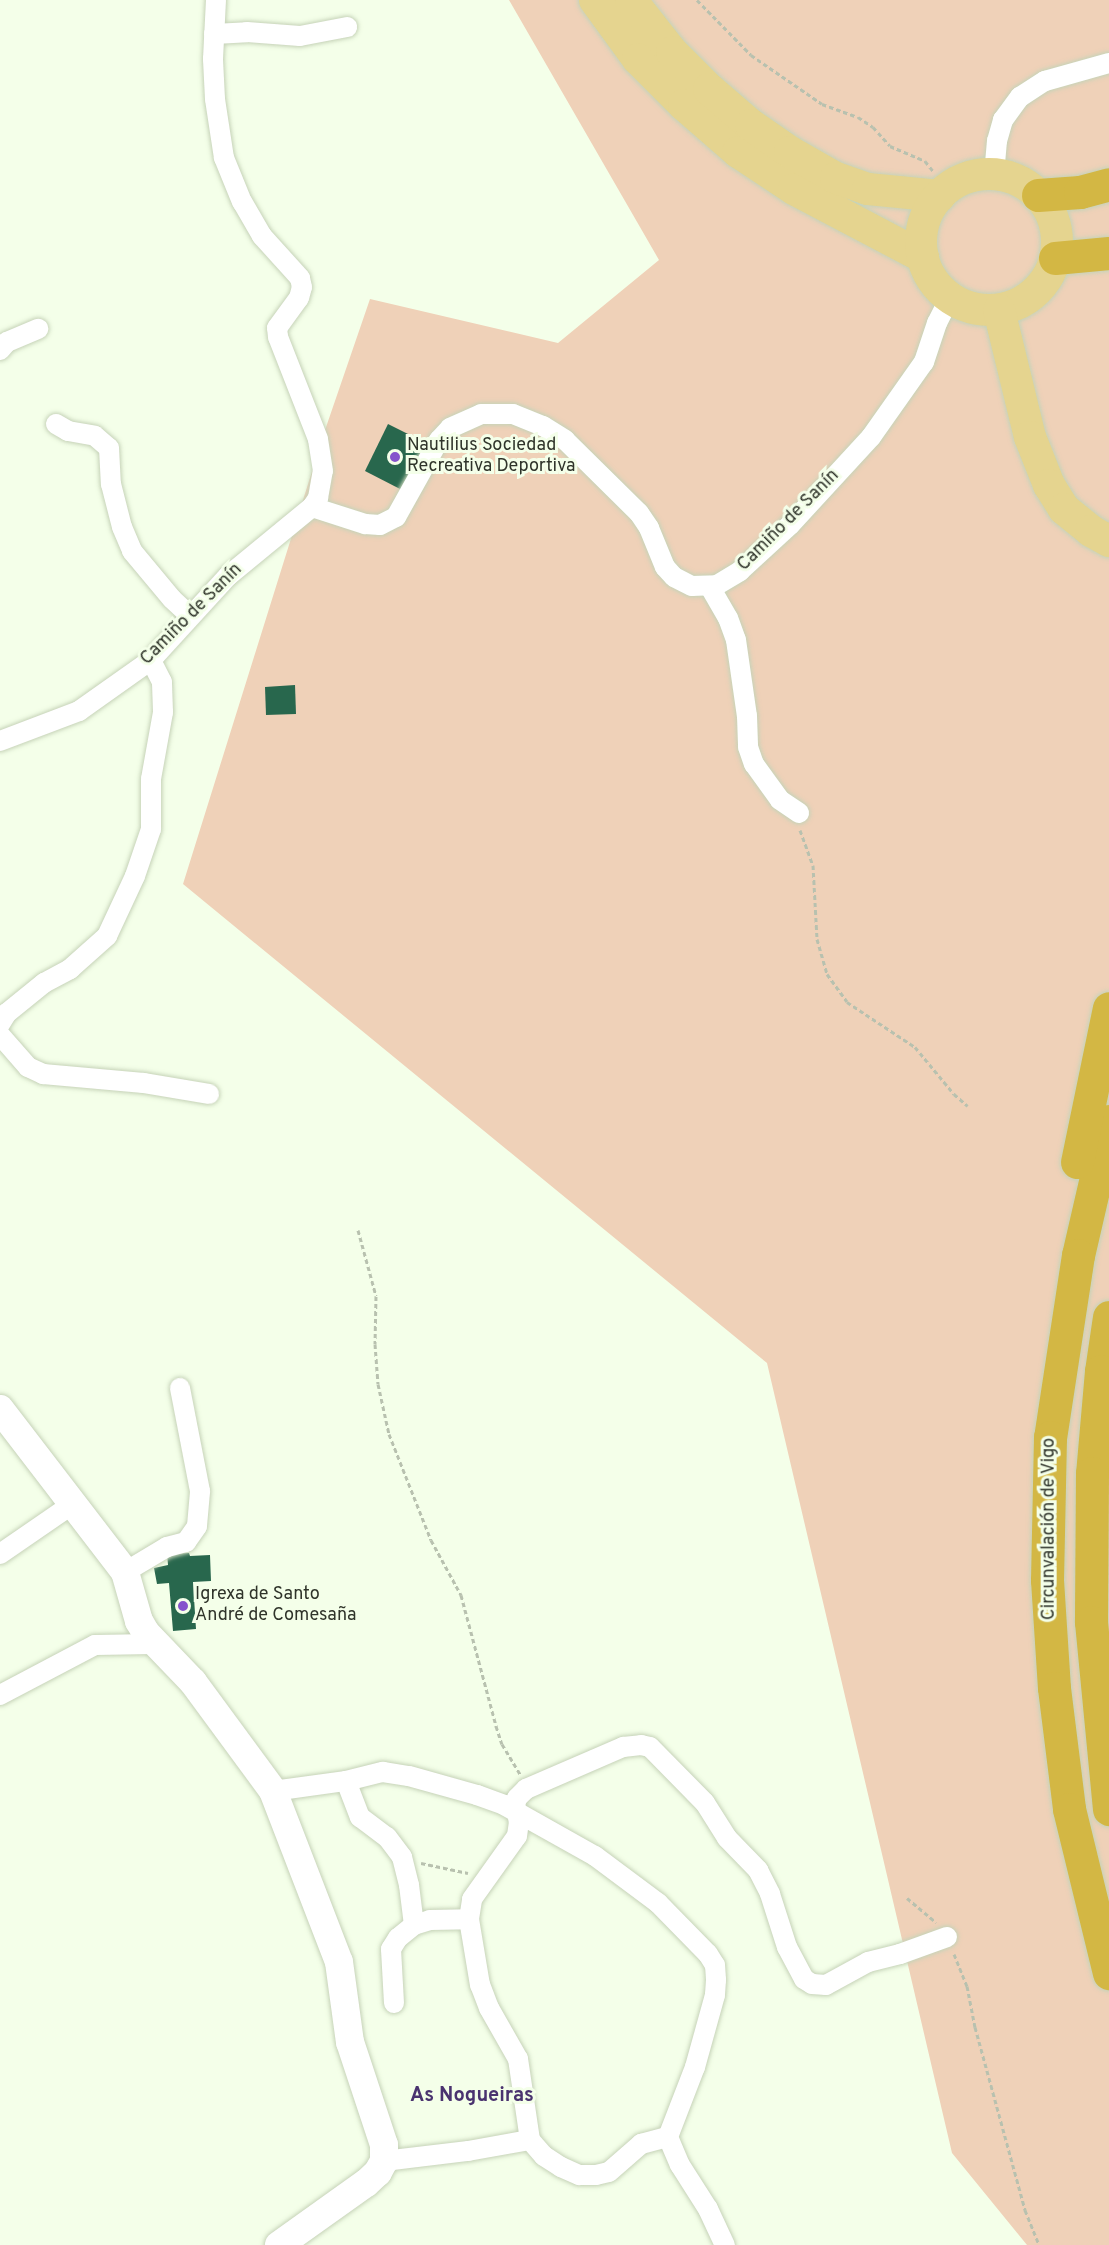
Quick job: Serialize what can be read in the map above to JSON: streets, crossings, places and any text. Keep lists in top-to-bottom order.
{
  "streets": {
    "highway": ["Circunvalación de Vigo"],
    "street": ["Camiño de Sanín"]
  },
  "districts": ["As Nogueiras"],
  "places": ["Nautilius Sociedad Recreativa Deportiva", "Igrexa de Santo André de Comesaña"]
}
